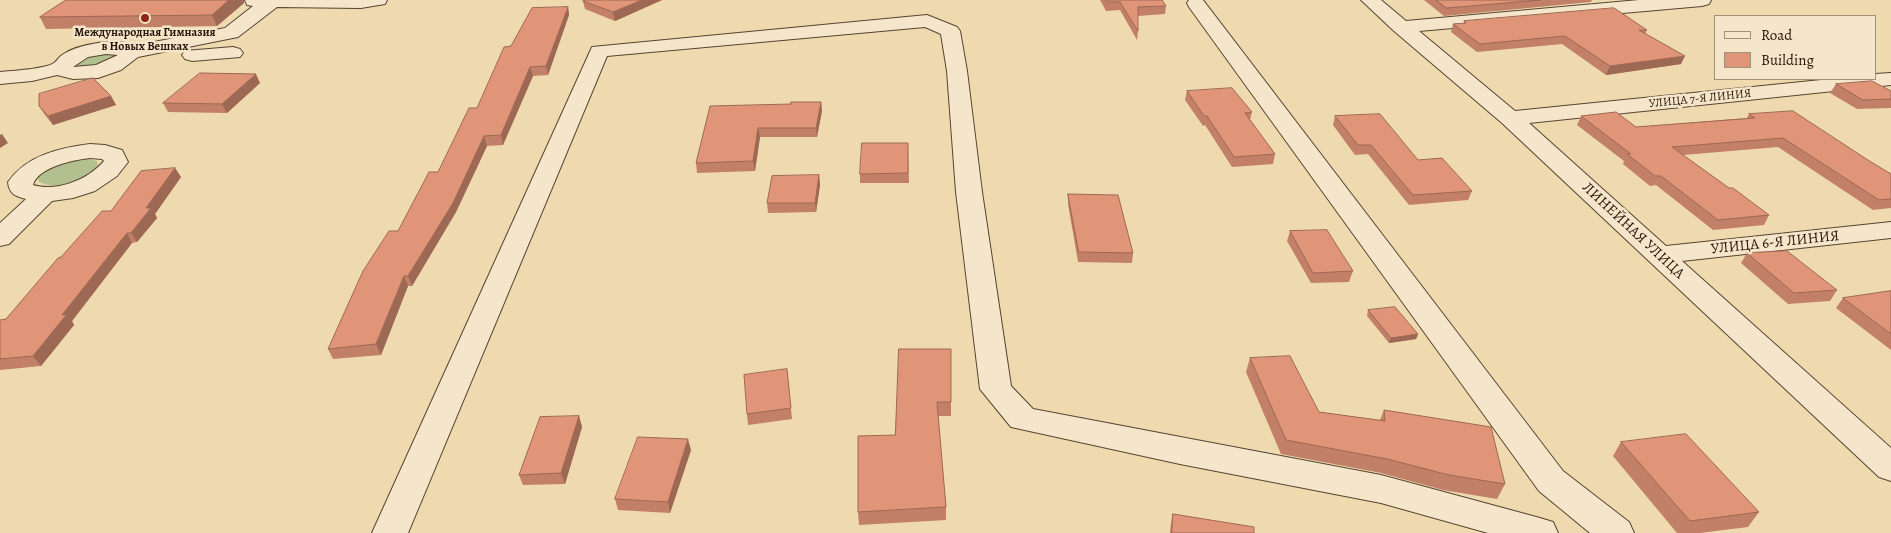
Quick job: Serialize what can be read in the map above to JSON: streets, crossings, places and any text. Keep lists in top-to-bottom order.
{
  "streets": {
    "street": ["УЛИЦА 7-Я ЛИНИЯ", "ЛИНЕЙНАЯ УЛИЦА", "УЛИЦА 6-Я ЛИНИЯ"]
  },
  "crossings": [
    ["УЛИЦА 7-Я ЛИНИЯ", "ЛИНЕЙНАЯ УЛИЦА"],
    ["ЛИНЕЙНАЯ УЛИЦА", "УЛИЦА 6-Я ЛИНИЯ"]
  ],
  "places": ["Международная Гимназия в Новых Вешках"],
  "legend": ["Road", "Building"]
}
